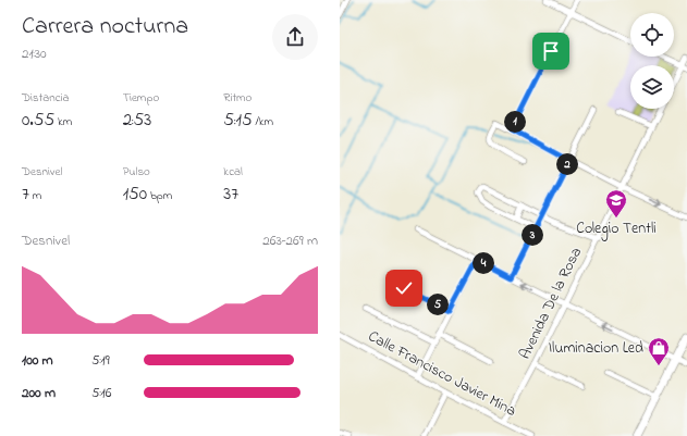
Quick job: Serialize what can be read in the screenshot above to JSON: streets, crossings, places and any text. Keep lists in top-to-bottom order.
{
  "streets": {
    "street": ["Avenida De la Rosa", "Calle Francisco Javier Mina"]
  },
  "crossings": [
    ["Avenida De la Rosa", "Calle Francisco Javier Mina"]
  ],
  "places": {
    "school or university": ["Colegio Tentli"],
    "shop": ["Iluminacion Led"]
  },
  "page": {
    "heading": ["Carrera nocturna", "21:30"],
    "stats": [
      ["Distancia", "0.55 km"],
      ["Tiempo", "2:53"],
      ["Ritmo", "5:15 /km"],
      ["Desnivel", "7 m"],
      ["Pulso", "150 bpm"],
      ["kcal", "37"]
    ],
    "pins": [
      "1",
      "2",
      "3",
      "4",
      "5"
    ],
    "chart": ["Desnivel", "263–269 m"],
    "list": [
      {
        "name": "100 m",
        "note": "5:19"
      },
      {
        "name": "200 m",
        "note": "5:16"
      }
    ]
  }
}
